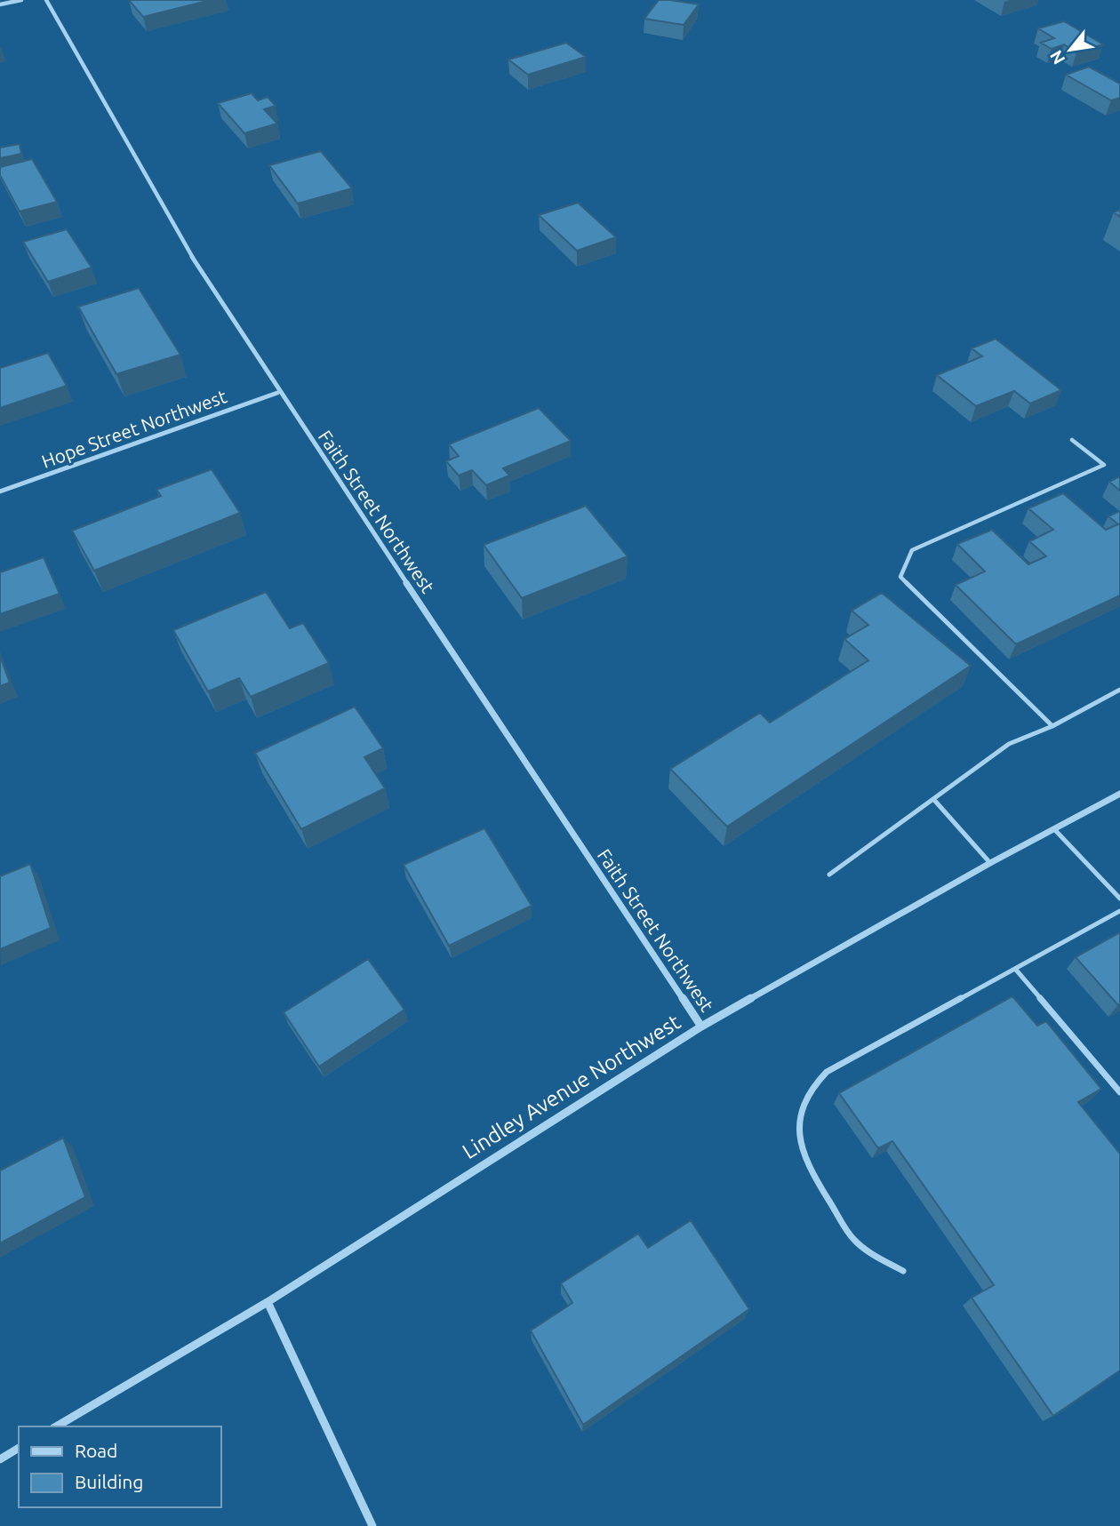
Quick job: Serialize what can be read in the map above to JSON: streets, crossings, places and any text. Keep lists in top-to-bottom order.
{
  "streets": {
    "street": ["Hope Street Northwest", "Faith Street Northwest", "Lindley Avenue Northwest"]
  },
  "crossings": [
    ["Hope Street Northwest", "Faith Street Northwest"],
    ["Faith Street Northwest", "Lindley Avenue Northwest"]
  ],
  "legend": ["Road", "Building"],
  "north": "bottom left"
}
